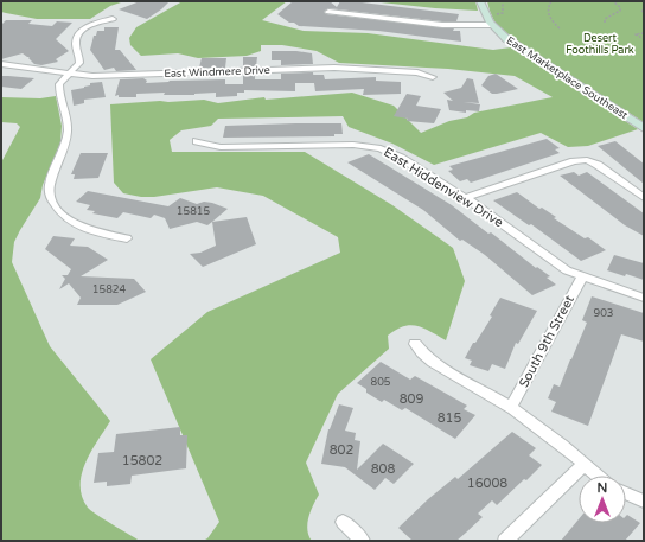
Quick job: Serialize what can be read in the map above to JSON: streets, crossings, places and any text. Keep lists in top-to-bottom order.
{
  "streets": {
    "street": [
      "East Windmere Drive",
      "East Marketplace Southeast",
      "East Hiddenview Drive",
      "South 9th Street"
    ]
  },
  "crossings": [
    ["East Hiddenview Drive", "South 9th Street"]
  ],
  "parks": ["Desert Foothills Park"],
  "house_numbers": [
    "15815",
    "15824",
    "903",
    "805",
    "809",
    "815",
    "802",
    "15802",
    "808",
    "16008"
  ],
  "north": "top"
}
